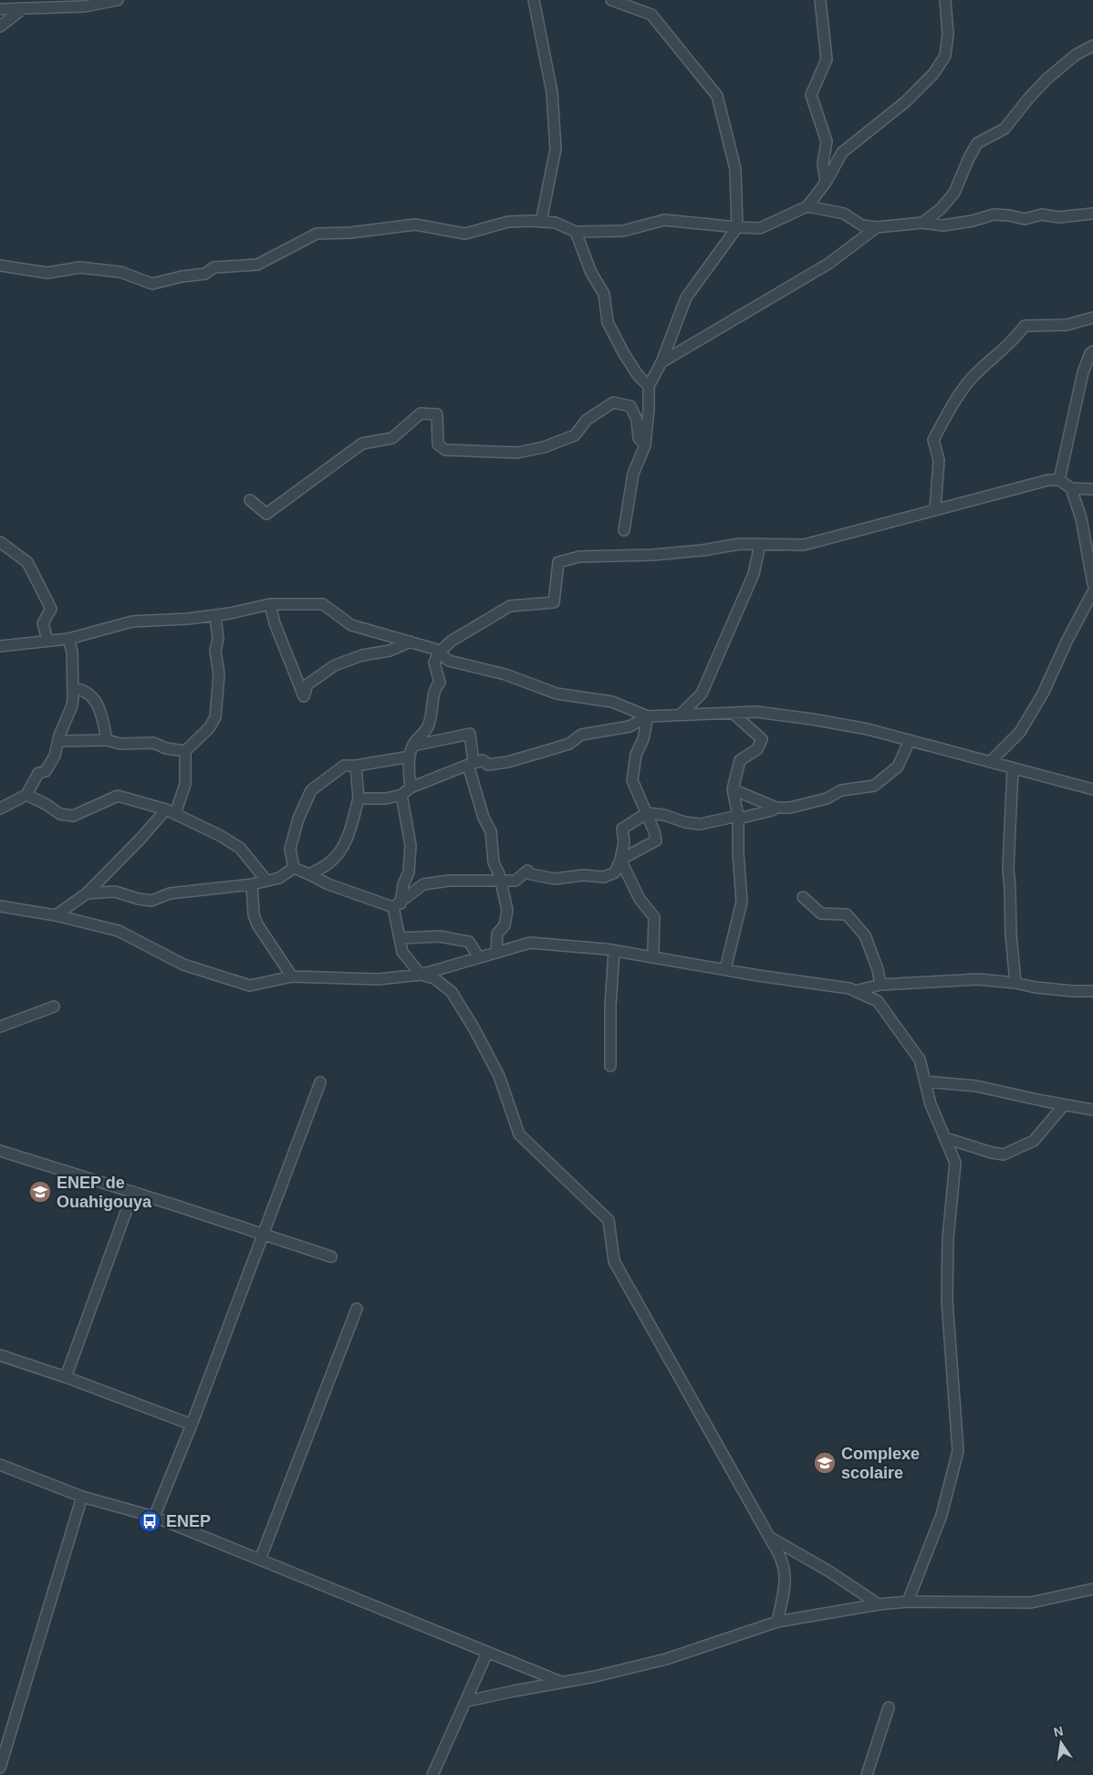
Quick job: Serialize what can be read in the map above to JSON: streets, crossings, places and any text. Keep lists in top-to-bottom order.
{
  "places": {
    "school or university": ["ENEP de Ouahigouya", "Complexe scolaire"],
    "bus stop": ["ENEP"]
  },
  "north": "top"
}
